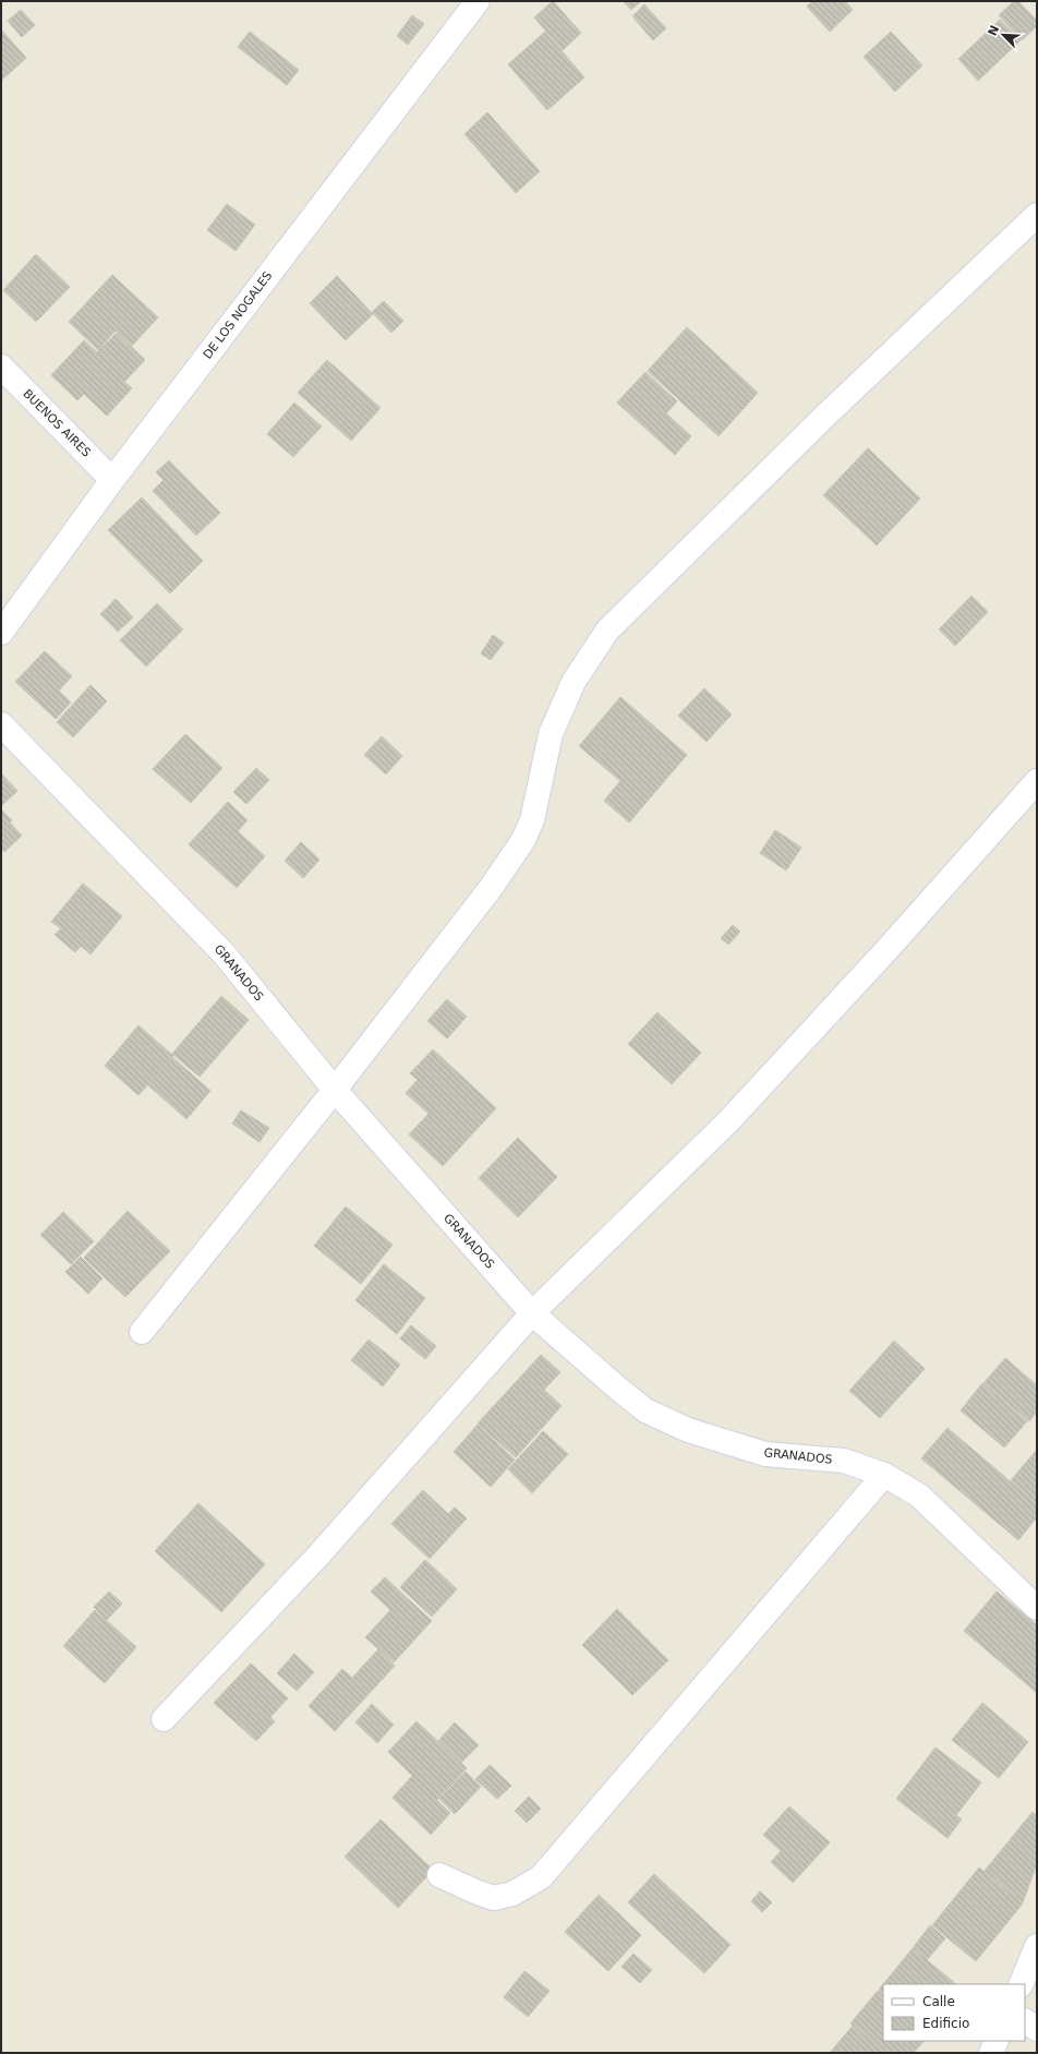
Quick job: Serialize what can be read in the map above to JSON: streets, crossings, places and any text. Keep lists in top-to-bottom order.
{
  "streets": {
    "street": ["DE LOS NOGALES", "BUENOS AIRES", "GRANADOS"]
  },
  "crossings": [
    ["DE LOS NOGALES", "BUENOS AIRES"]
  ],
  "legend": ["Calle", "Edificio"],
  "north": "top left"
}
